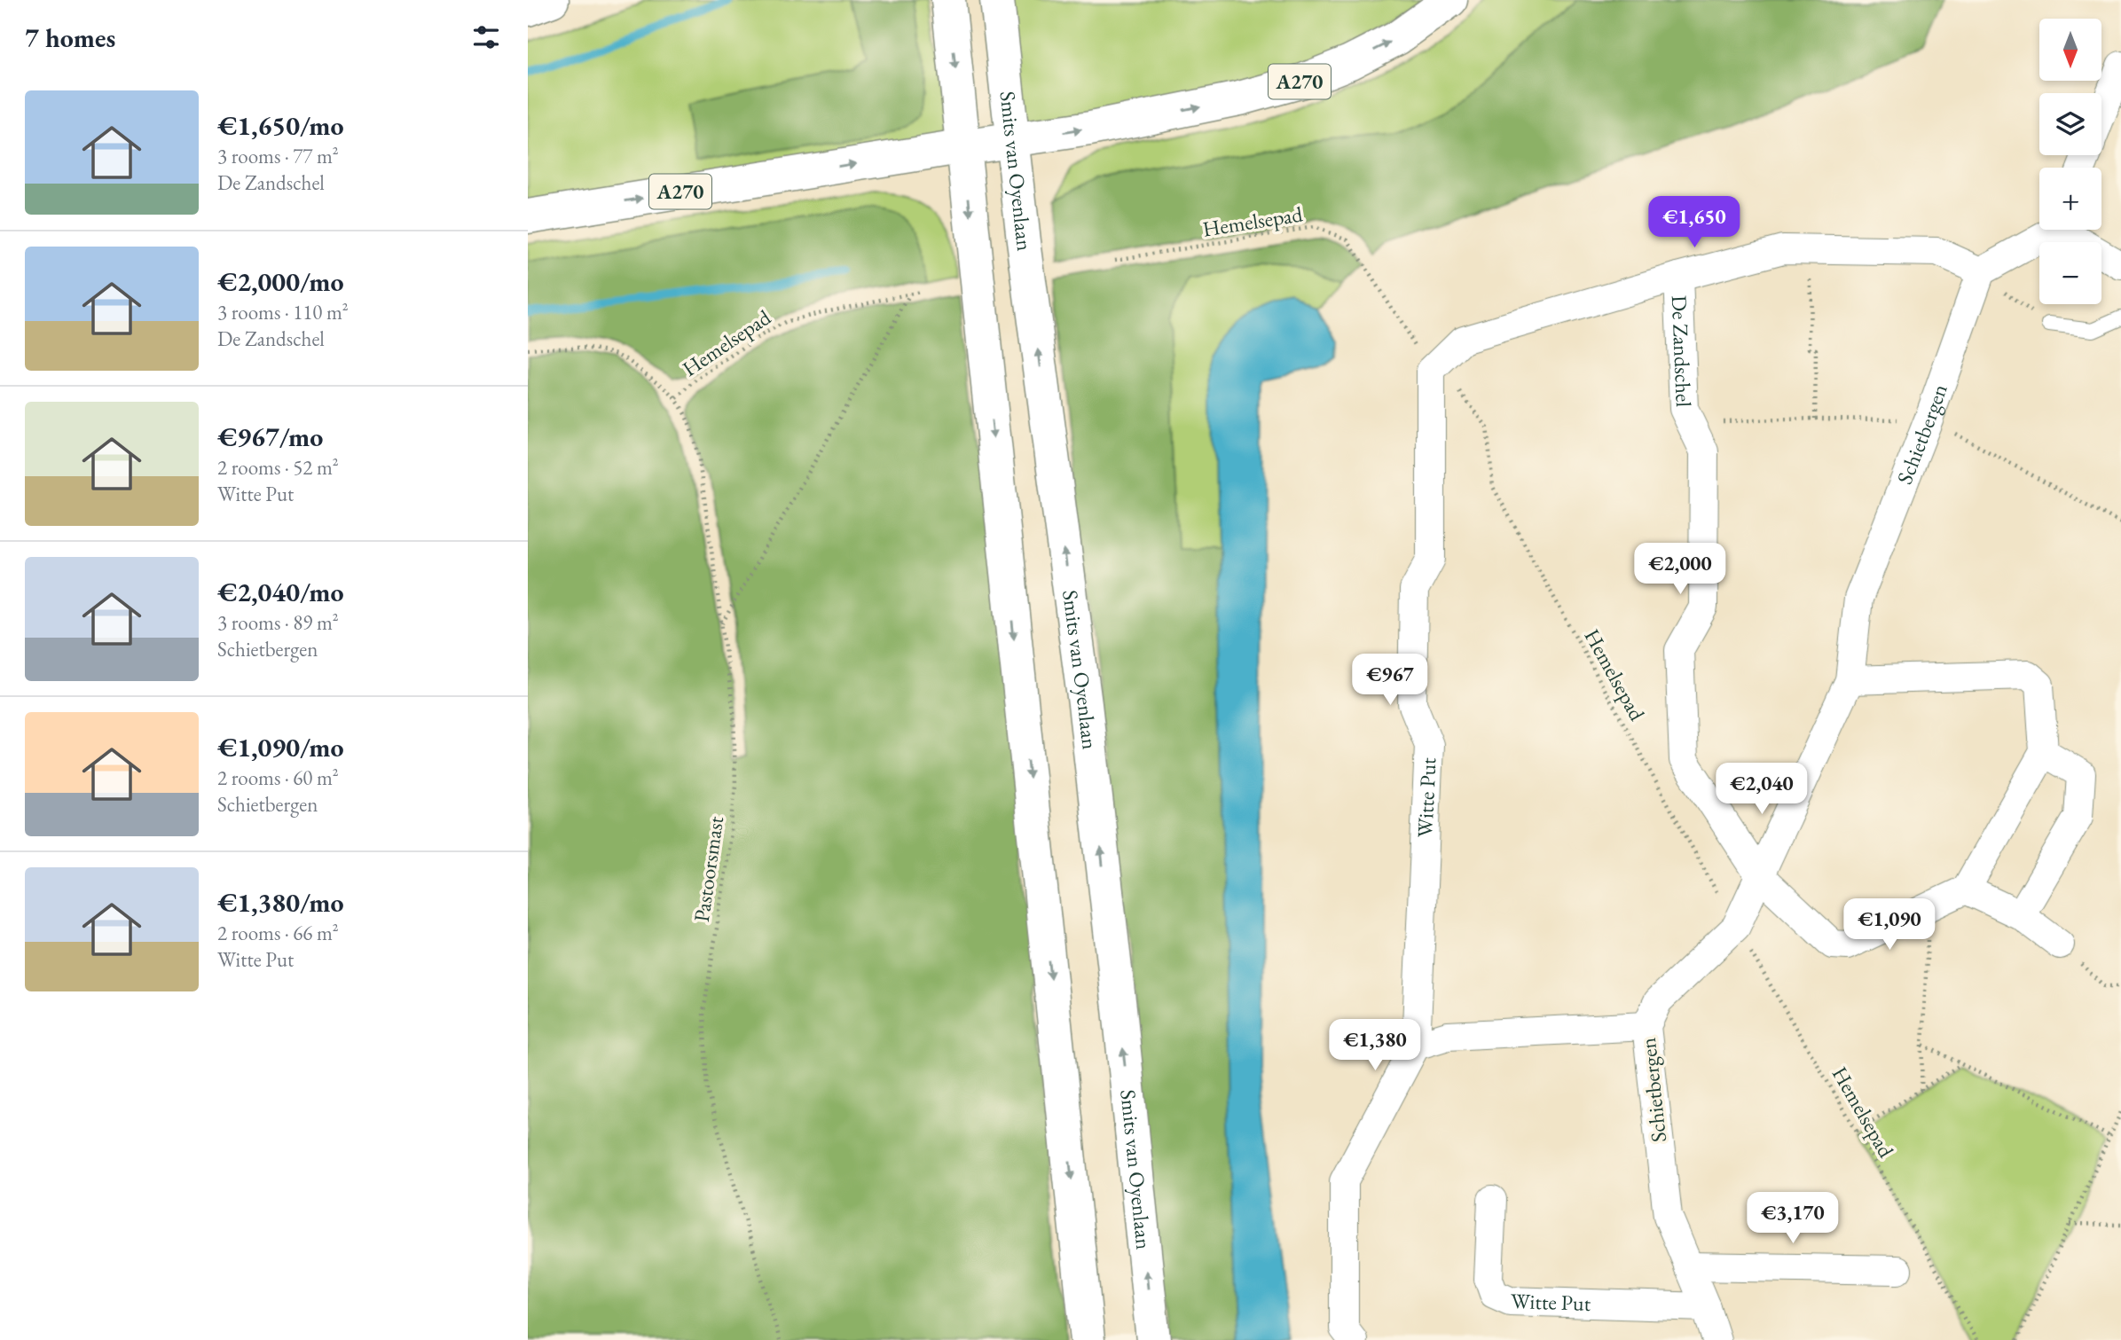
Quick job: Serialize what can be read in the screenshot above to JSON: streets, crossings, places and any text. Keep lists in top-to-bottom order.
{
  "streets": {
    "main road": ["A270", "Smits van Oyenlaan"],
    "street": ["De Zandschel", "Schietbergen", "Witte Put"],
    "path": ["Hemelsepad", "Pastoorsmast"]
  },
  "crossings": [
    ["A270", "Smits van Oyenlaan"],
    ["Hemelsepad", "De Zandschel"],
    ["Hemelsepad", "Schietbergen"],
    ["Hemelsepad", "Witte Put"],
    ["Hemelsepad", "Pastoorsmast"],
    ["De Zandschel", "Schietbergen"],
    ["De Zandschel", "Witte Put"],
    ["Schietbergen", "Witte Put"]
  ],
  "north": "bottom",
  "page": {
    "heading": "7 homes",
    "map_buttons": ["+", "−"],
    "list": [
      {
        "name": "€1,650/mo",
        "note": "3 rooms · 77 m² · De Zandschel"
      },
      {
        "name": "€2,000/mo",
        "note": "3 rooms · 110 m² · De Zandschel"
      },
      {
        "name": "€967/mo",
        "note": "2 rooms · 52 m² · Witte Put"
      },
      {
        "name": "€2,040/mo",
        "note": "3 rooms · 89 m² · Schietbergen"
      },
      {
        "name": "€1,090/mo",
        "note": "2 rooms · 60 m² · Schietbergen"
      },
      {
        "name": "€1,380/mo",
        "note": "2 rooms · 66 m² · Witte Put"
      }
    ],
    "price": [
      "€1,650",
      "€2,000",
      "€967",
      "€2,040",
      "€1,090",
      "€1,380",
      "€3,170"
    ]
  }
}
